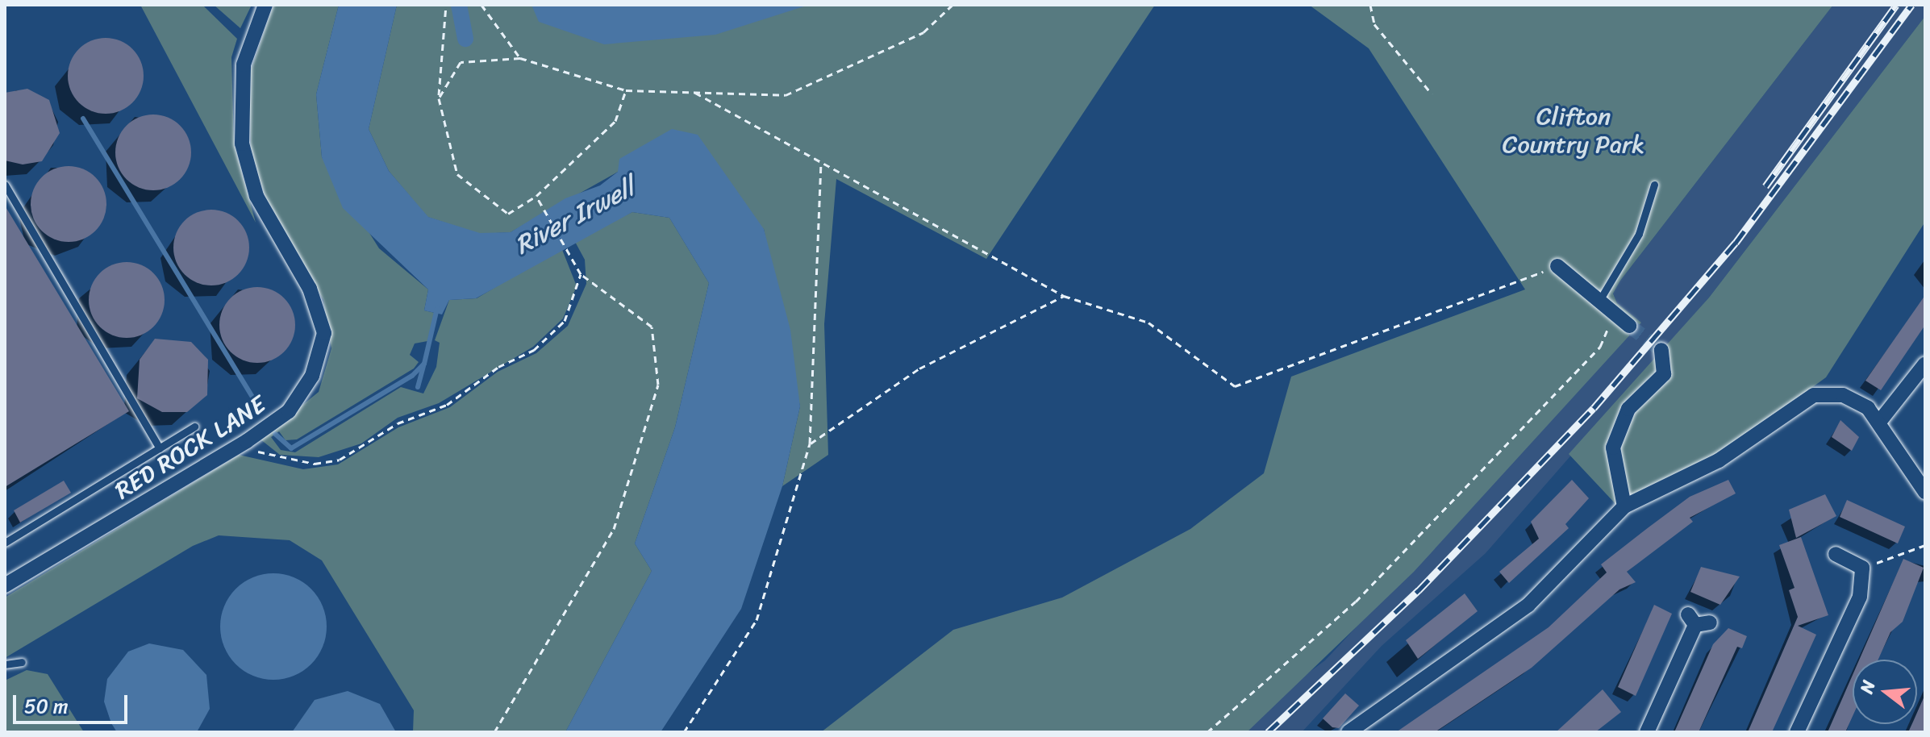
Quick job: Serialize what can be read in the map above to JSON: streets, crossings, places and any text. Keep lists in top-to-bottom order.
{
  "streets": {
    "street": ["RED ROCK LANE"]
  },
  "water": ["River Irwell"],
  "parks": ["Clifton Country Park"],
  "scale_bar": "50 m",
  "north": "left"
}
